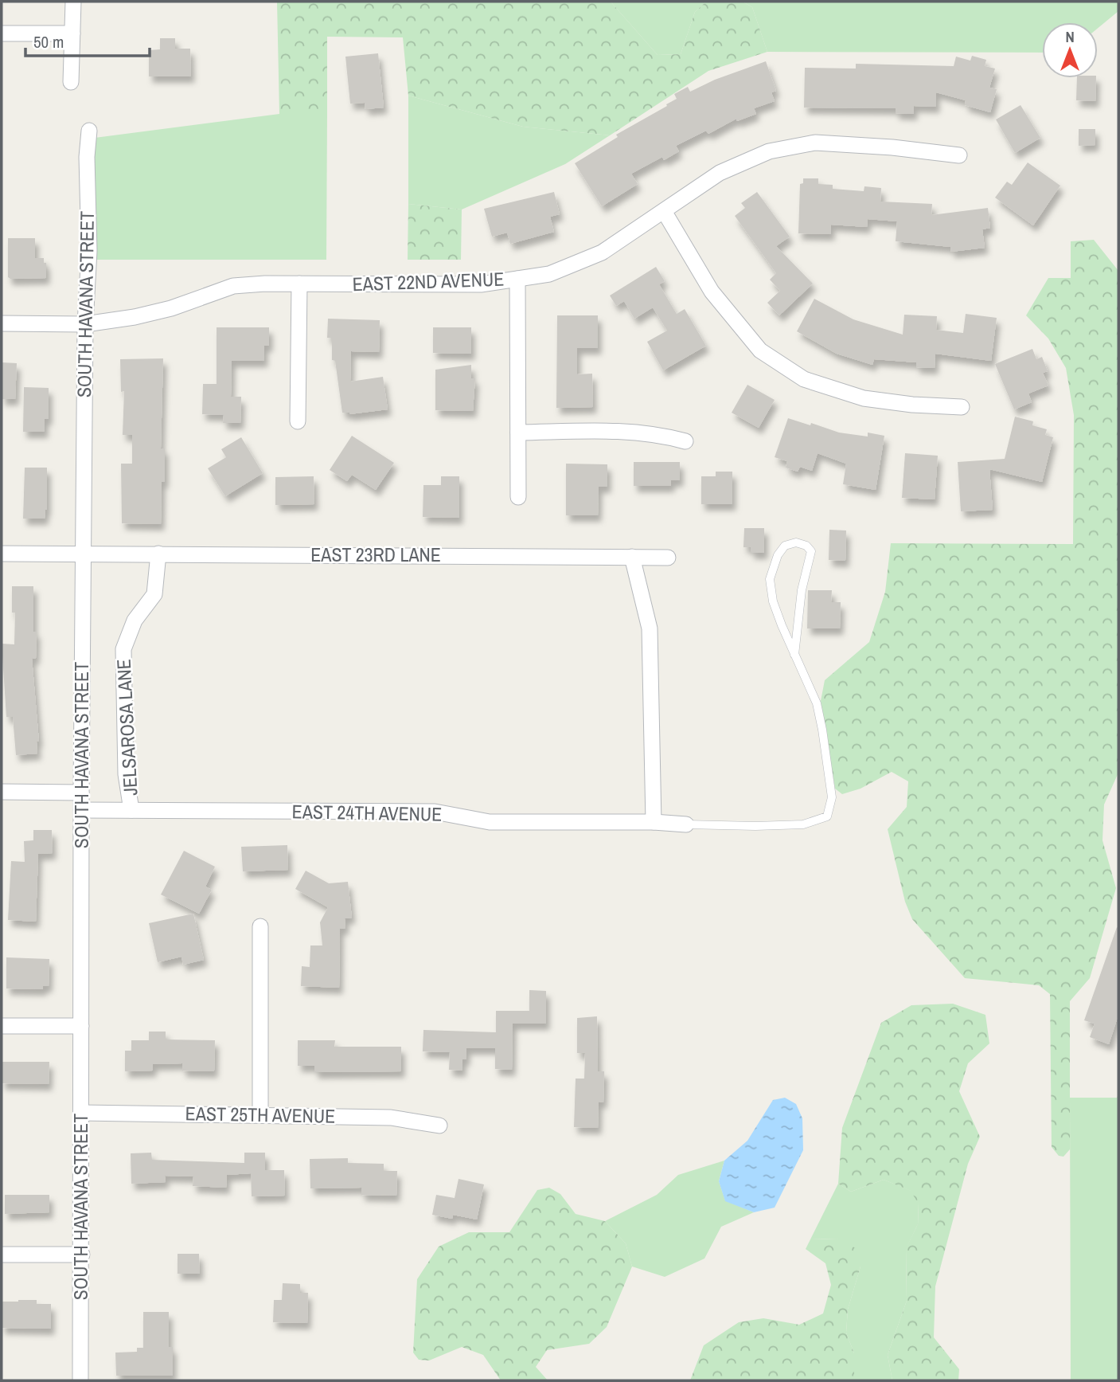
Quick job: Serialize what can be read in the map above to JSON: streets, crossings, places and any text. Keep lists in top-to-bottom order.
{
  "streets": {
    "street": [
      "EAST 22ND AVENUE",
      "SOUTH HAVANA STREET",
      "EAST 23RD LANE",
      "JELSAROSA LANE",
      "EAST 24TH AVENUE",
      "EAST 25TH AVENUE"
    ]
  },
  "crossings": [
    ["EAST 22ND AVENUE", "SOUTH HAVANA STREET"],
    ["SOUTH HAVANA STREET", "EAST 23RD LANE"],
    ["SOUTH HAVANA STREET", "EAST 24TH AVENUE"],
    ["SOUTH HAVANA STREET", "EAST 25TH AVENUE"],
    ["EAST 23RD LANE", "JELSAROSA LANE"],
    ["JELSAROSA LANE", "EAST 24TH AVENUE"]
  ],
  "scale_bar": "50 m",
  "north": "top"
}
